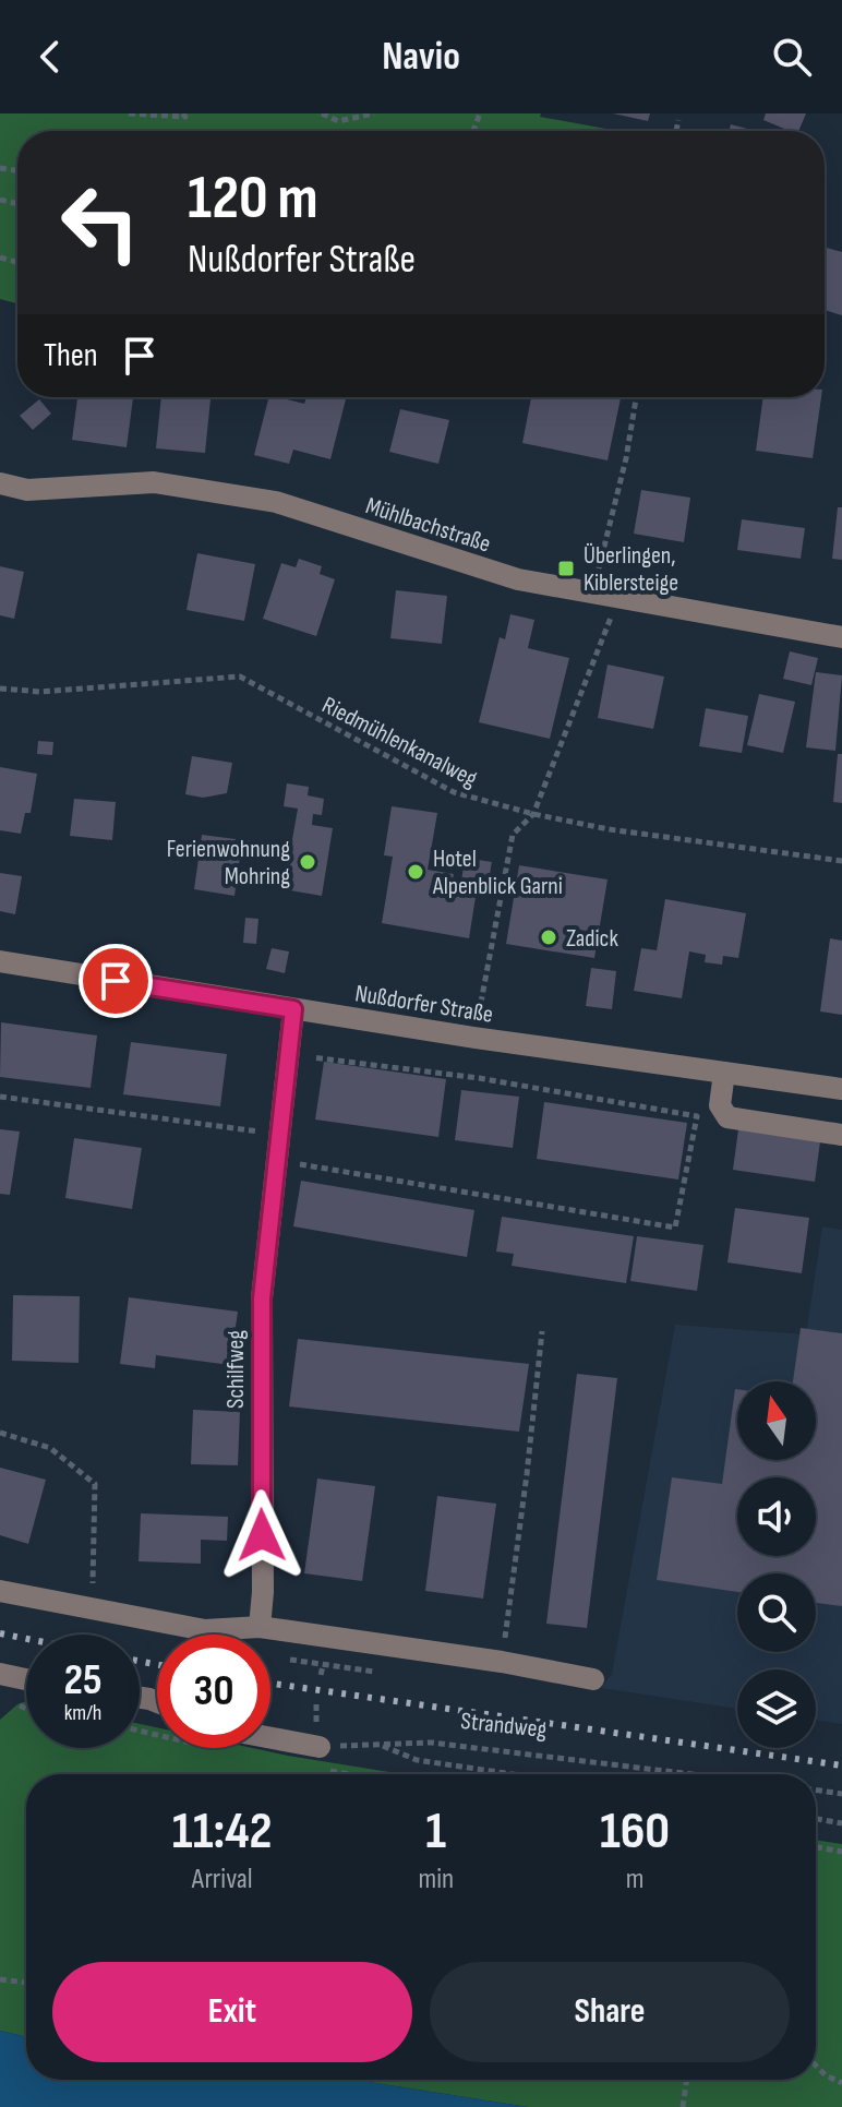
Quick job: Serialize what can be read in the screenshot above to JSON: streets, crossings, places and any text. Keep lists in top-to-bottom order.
{
  "streets": {
    "street": ["Mühlbachstraße", "Nußdorfer Straße", "Schilfweg"],
    "path": ["Riedmühlenkanalweg", "Strandweg"]
  },
  "crossings": [
    ["Nußdorfer Straße", "Schilfweg"]
  ],
  "places": {
    "transit": ["Überlingen, Kiblersteige"],
    "other": ["Ferienwohnung Mohring", "Hotel Alpenblick Garni", "Zadick"]
  },
  "north": "top",
  "page": {
    "header": "Navio",
    "turn": ["120 m", "Nußdorfer Straße"],
    "then": "Then",
    "speed": "25 km/h",
    "limit": "30",
    "eta": [
      "11:42",
      "Arrival",
      "1",
      "min",
      "160",
      "m"
    ],
    "buttons": ["Exit", "Share"]
  }
}
